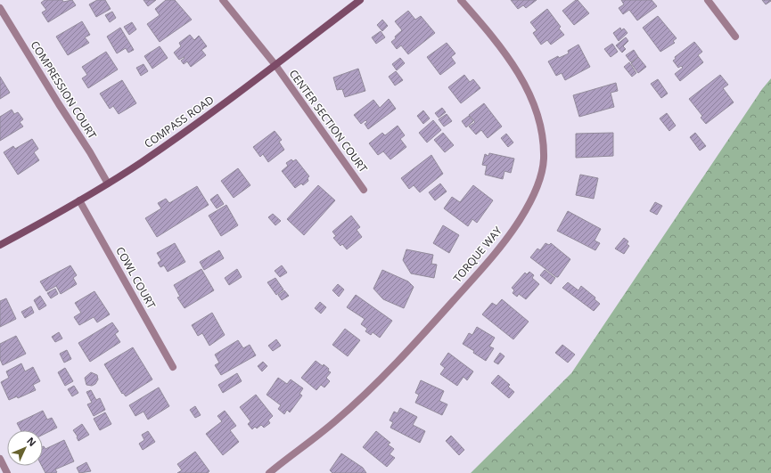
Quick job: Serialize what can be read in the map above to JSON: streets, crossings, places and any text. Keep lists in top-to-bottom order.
{
  "streets": {
    "street": [
      "COMPRESSION COURT",
      "CENTER SECTION COURT",
      "COMPASS ROAD",
      "TORQUE WAY",
      "COWL COURT"
    ]
  },
  "crossings": [
    ["COMPRESSION COURT", "COMPASS ROAD"],
    ["CENTER SECTION COURT", "COMPASS ROAD"],
    ["COMPASS ROAD", "COWL COURT"]
  ],
  "north": "top right"
}
